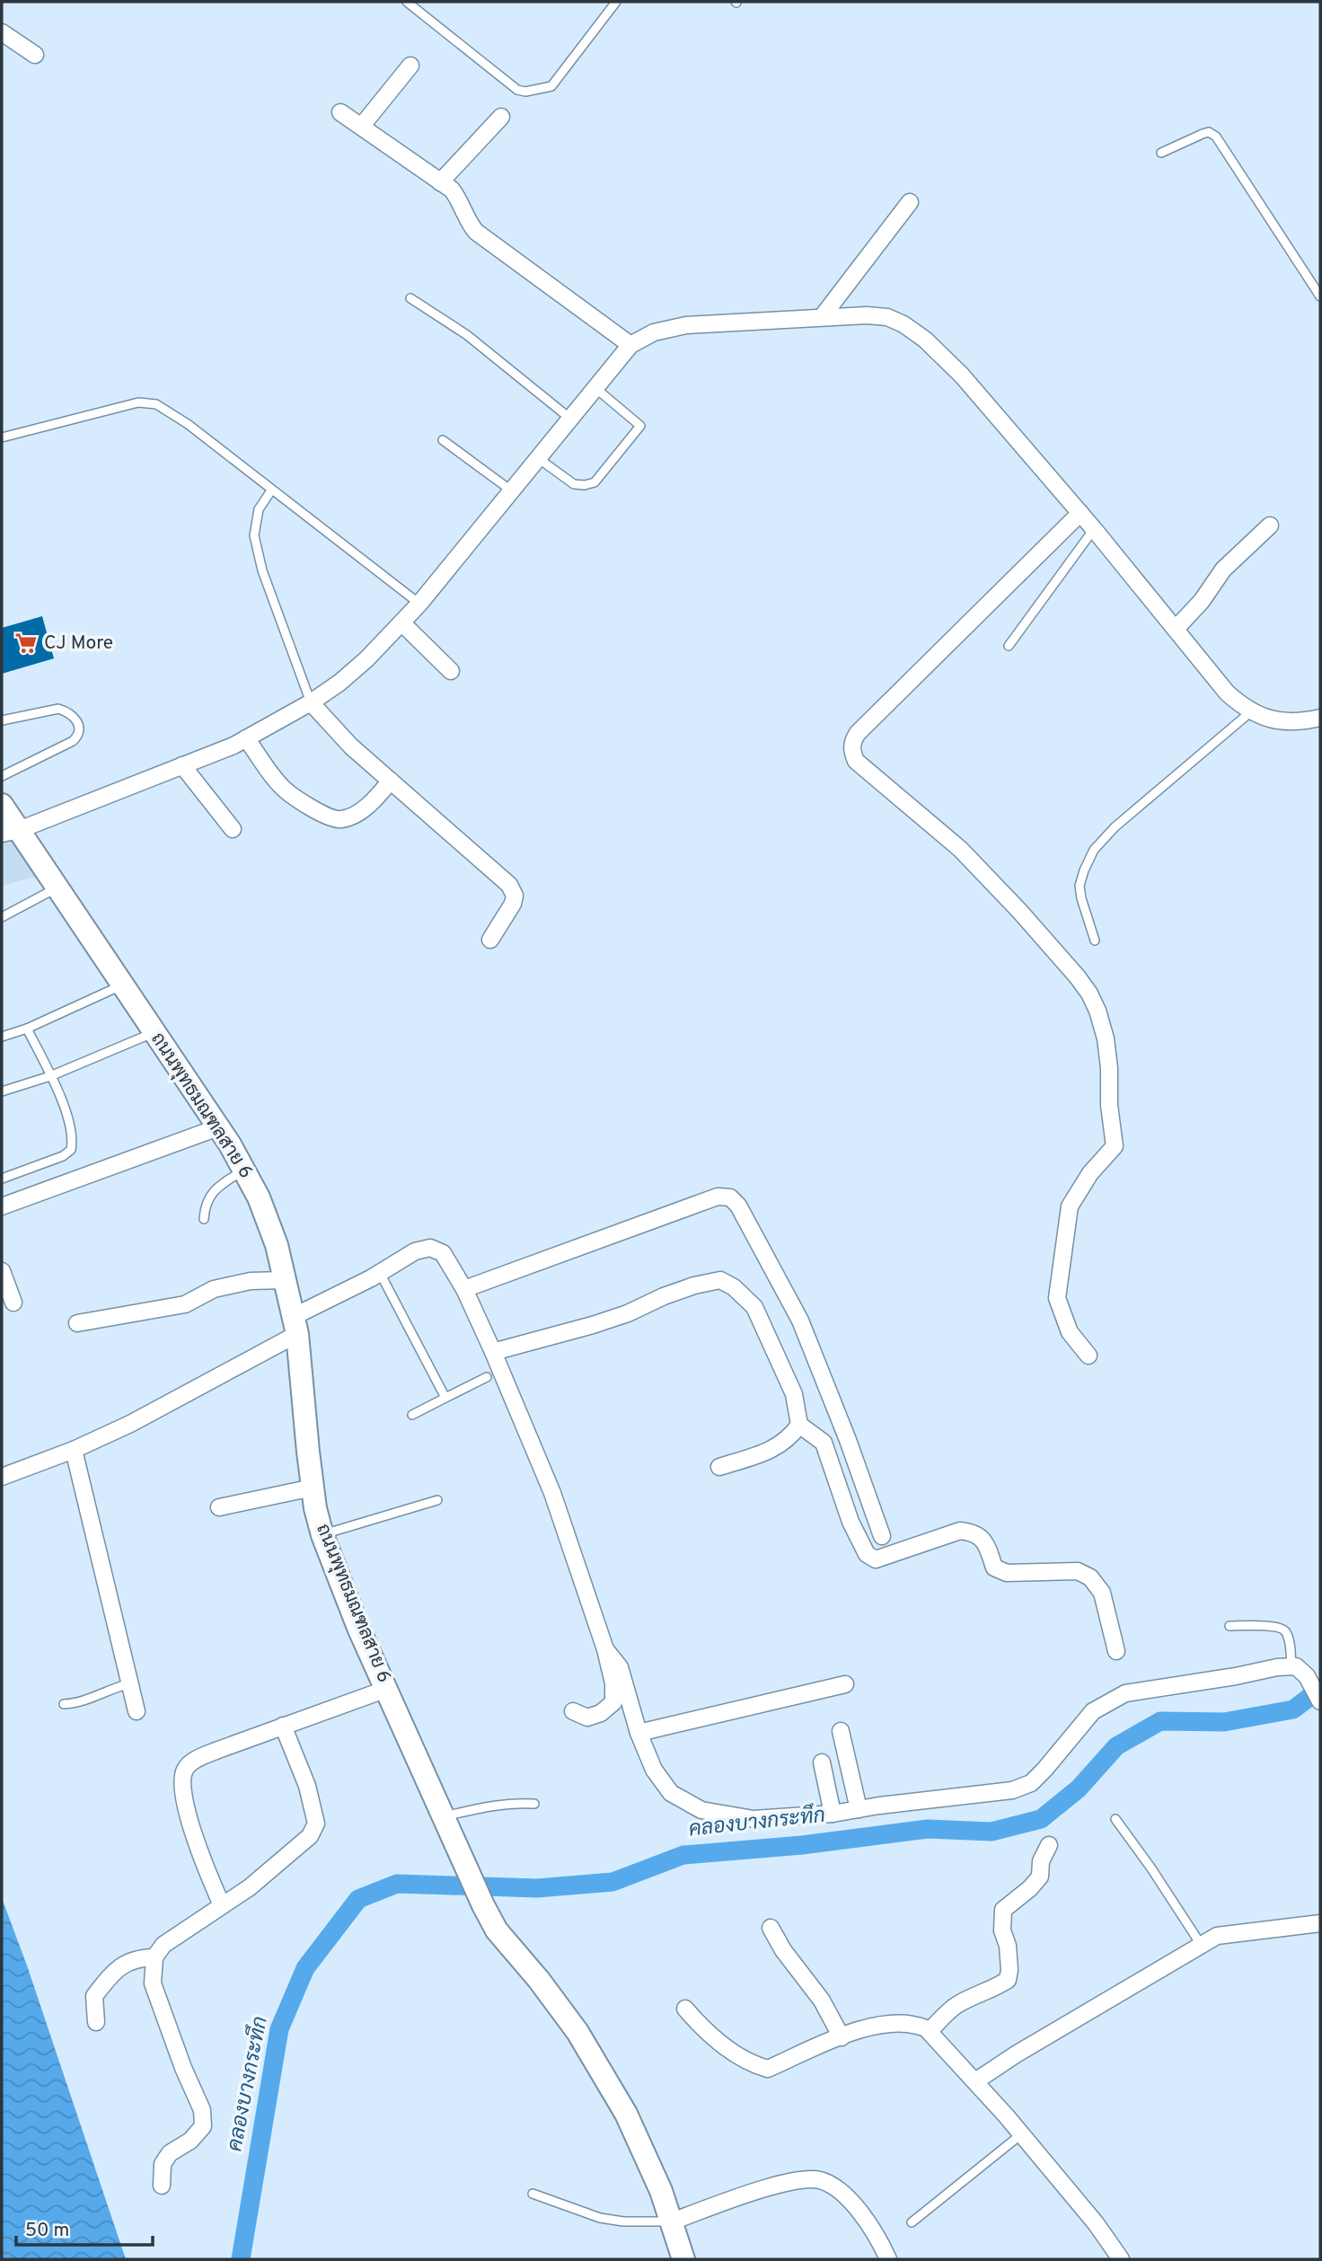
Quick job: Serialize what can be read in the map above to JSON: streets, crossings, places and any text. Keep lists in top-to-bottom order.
{
  "streets": {
    "main road": ["ถนนพุทธมณฑลสาย 6"]
  },
  "water": ["คลองบางกระทึก"],
  "places": {
    "supermarket": ["CJ More"]
  },
  "scale_bar": "50 m"
}
